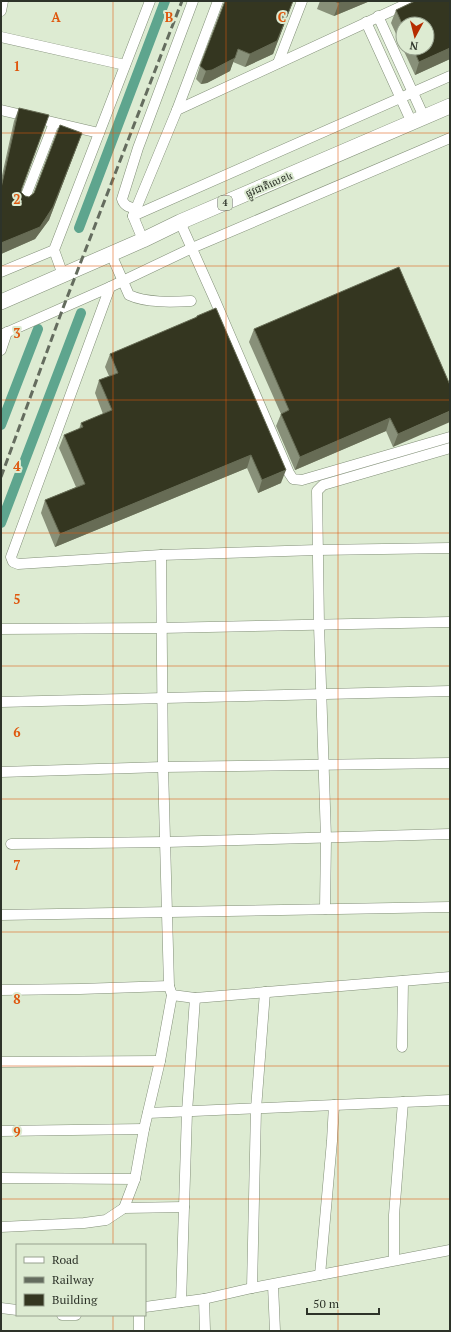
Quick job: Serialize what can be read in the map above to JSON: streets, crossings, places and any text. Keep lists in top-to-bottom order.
{
  "streets": {
    "highway": ["ផ្លូវជាតិលេខ៤", "4"]
  },
  "legend": ["Road", "Railway", "Building"],
  "scale_bar": "50 m",
  "north": "bottom",
  "grid": {
    "columns": ["A", "B", "C"],
    "rows": [
      "1",
      "2",
      "3",
      "4",
      "5",
      "6",
      "7",
      "8",
      "9"
    ]
  }
}
